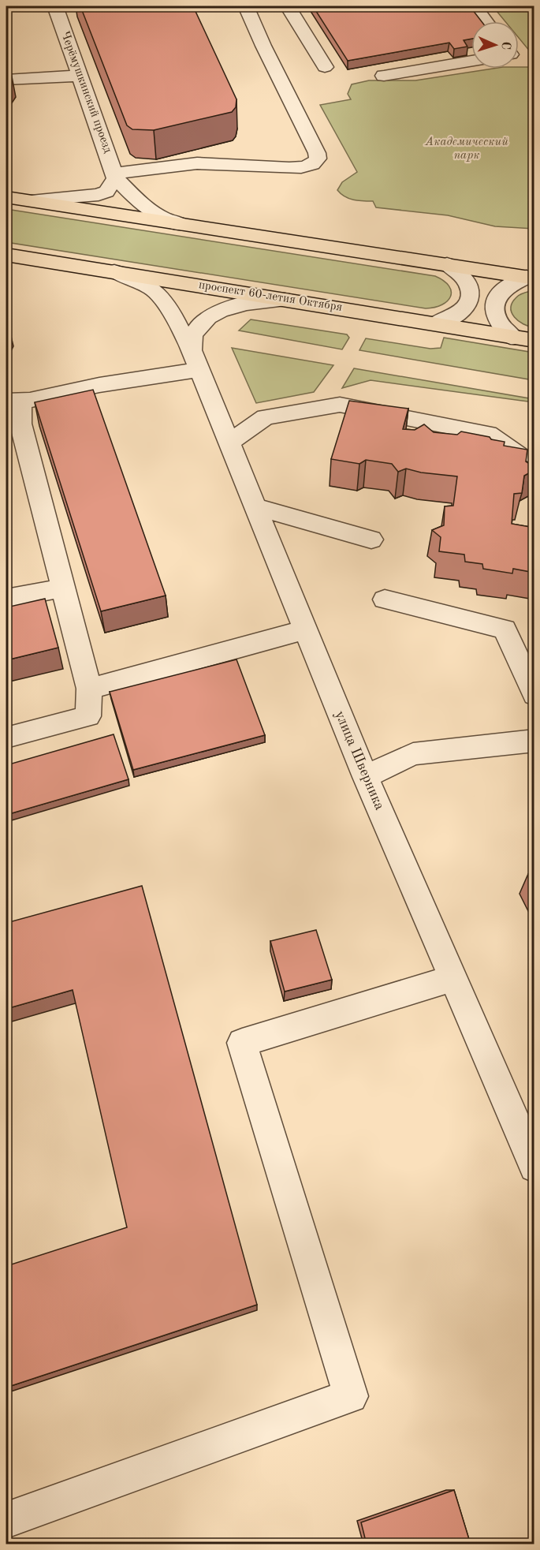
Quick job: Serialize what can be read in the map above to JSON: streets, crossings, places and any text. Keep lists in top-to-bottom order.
{
  "streets": {
    "main road": ["проспект 60-летия Октября"],
    "street": ["Черёмушкинский проезд", "улица Шверника"]
  },
  "crossings": [
    ["проспект 60-летия Октября", "улица Шверника"]
  ],
  "parks": ["Академический парк"],
  "north": "right"
}
